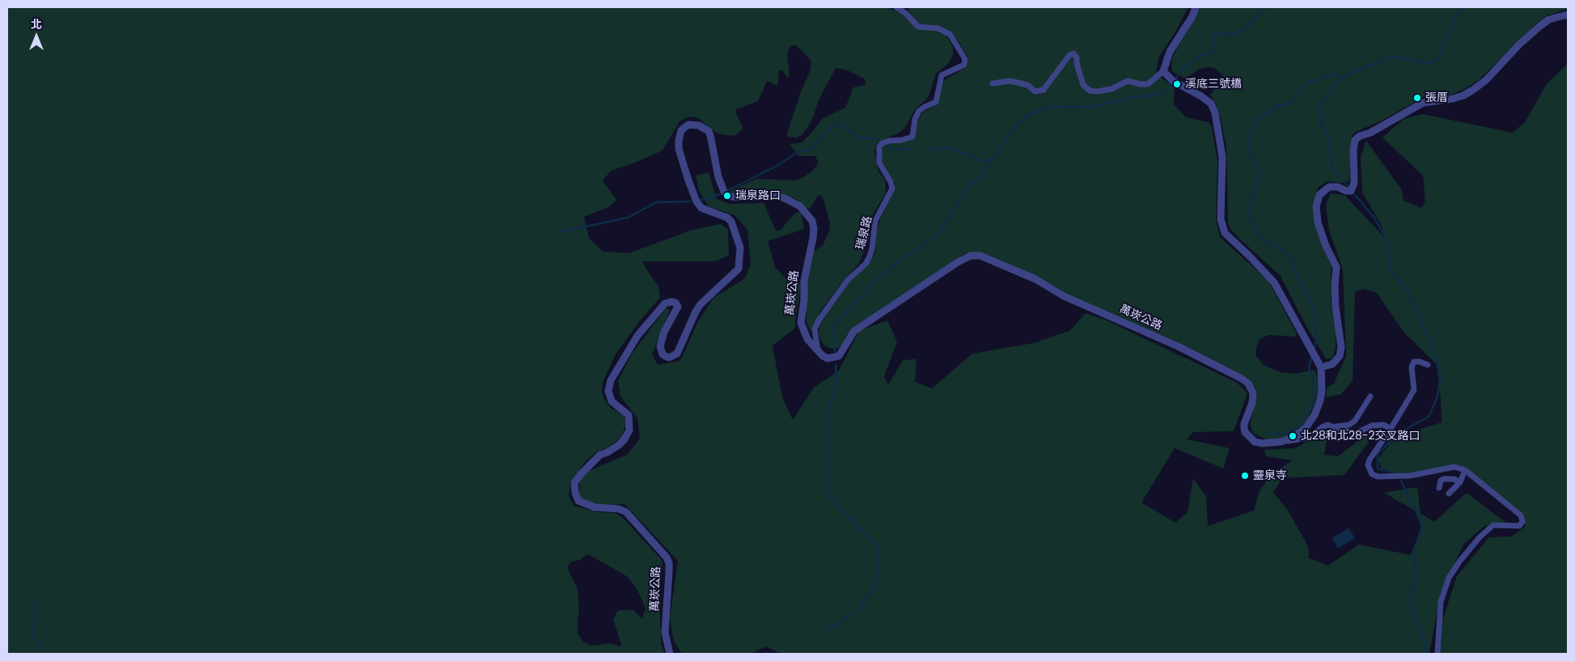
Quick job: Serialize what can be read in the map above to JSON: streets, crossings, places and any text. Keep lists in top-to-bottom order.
{
  "streets": {
    "street": ["瑞泉路", "萬崁公路"]
  },
  "crossings": [
    ["瑞泉路", "萬崁公路"]
  ],
  "places": [
    "溪底三號橋",
    "張厝",
    "瑞泉路口",
    "北28和北28-2交叉路口",
    "靈泉寺"
  ],
  "north": "top"
}
